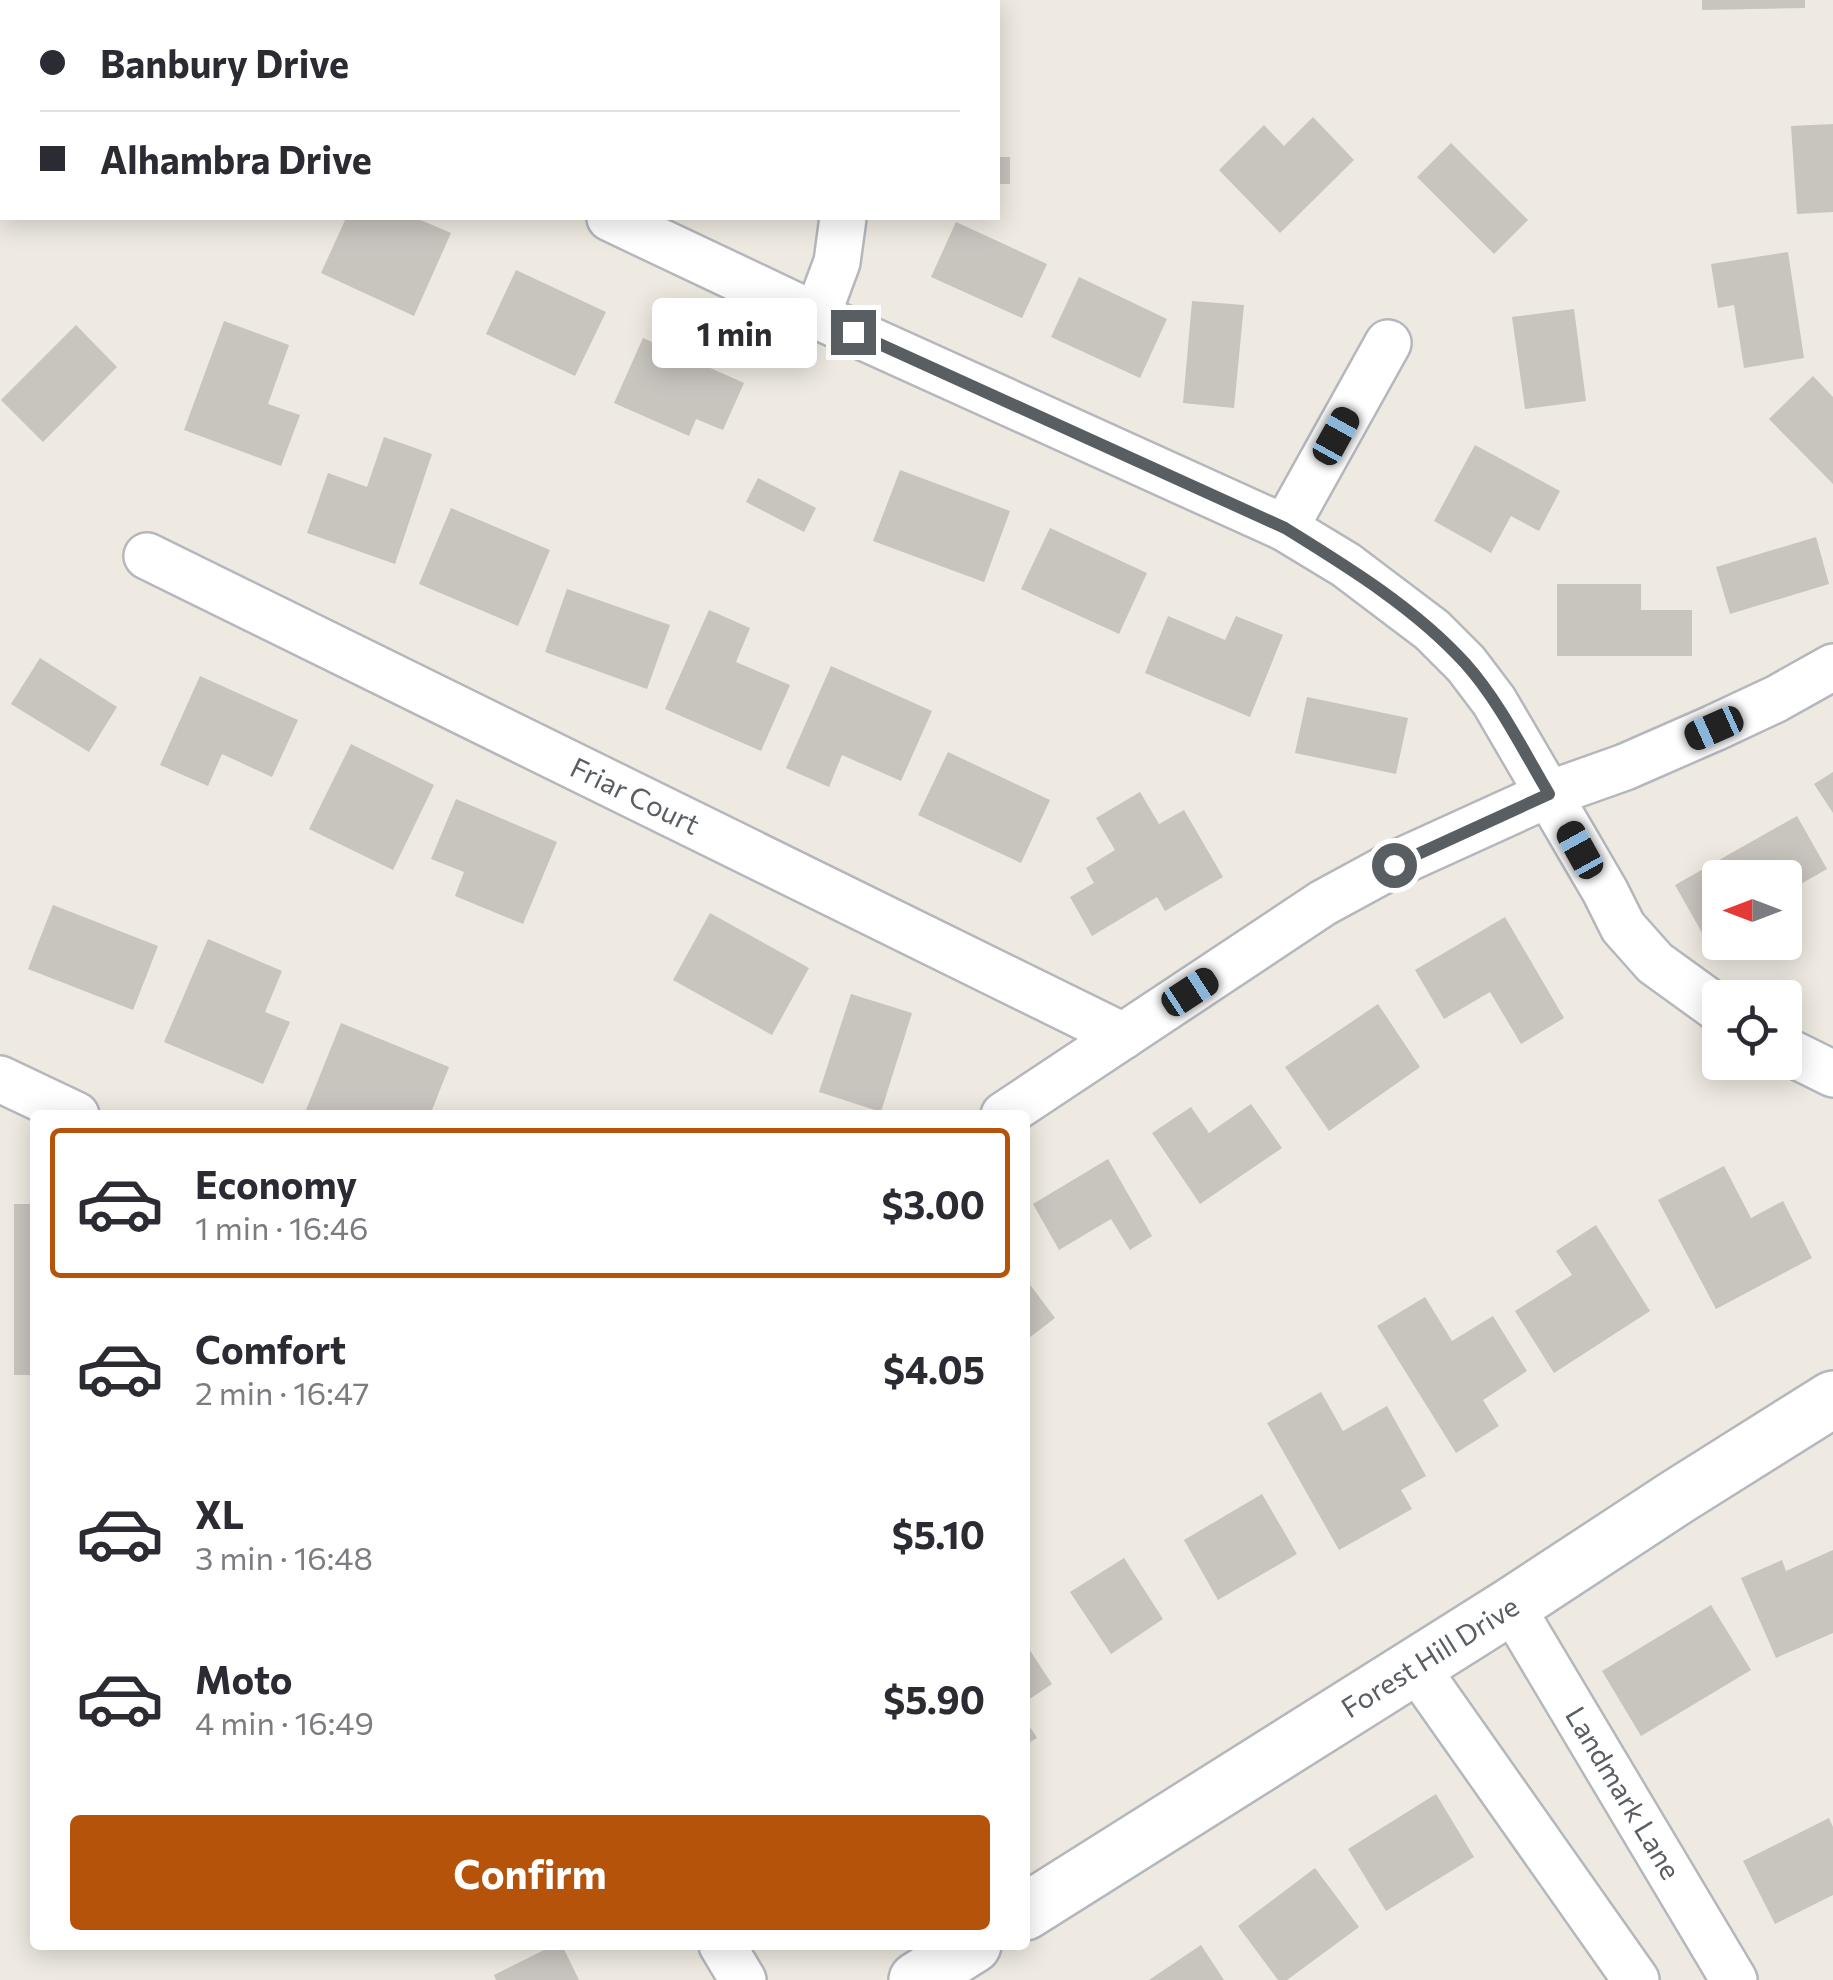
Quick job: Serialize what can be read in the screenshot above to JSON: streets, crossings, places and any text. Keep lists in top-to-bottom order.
{
  "streets": {
    "street": ["Friar Court", "Forest Hill Drive", "Landmark Lane"]
  },
  "crossings": [
    ["Forest Hill Drive", "Landmark Lane"]
  ],
  "north": "left",
  "page": {
    "banner": ["Banbury Drive", "Alhambra Drive"],
    "bubble": "1 min",
    "list": [
      {
        "name": "Economy",
        "note": "1 min · 16:46",
        "value": "$3.00"
      },
      {
        "name": "Comfort",
        "note": "2 min · 16:47",
        "value": "$4.05"
      },
      {
        "name": "XL",
        "note": "3 min · 16:48",
        "value": "$5.10"
      },
      {
        "name": "Moto",
        "note": "4 min · 16:49",
        "value": "$5.90"
      }
    ],
    "buttons": "Confirm"
  }
}
